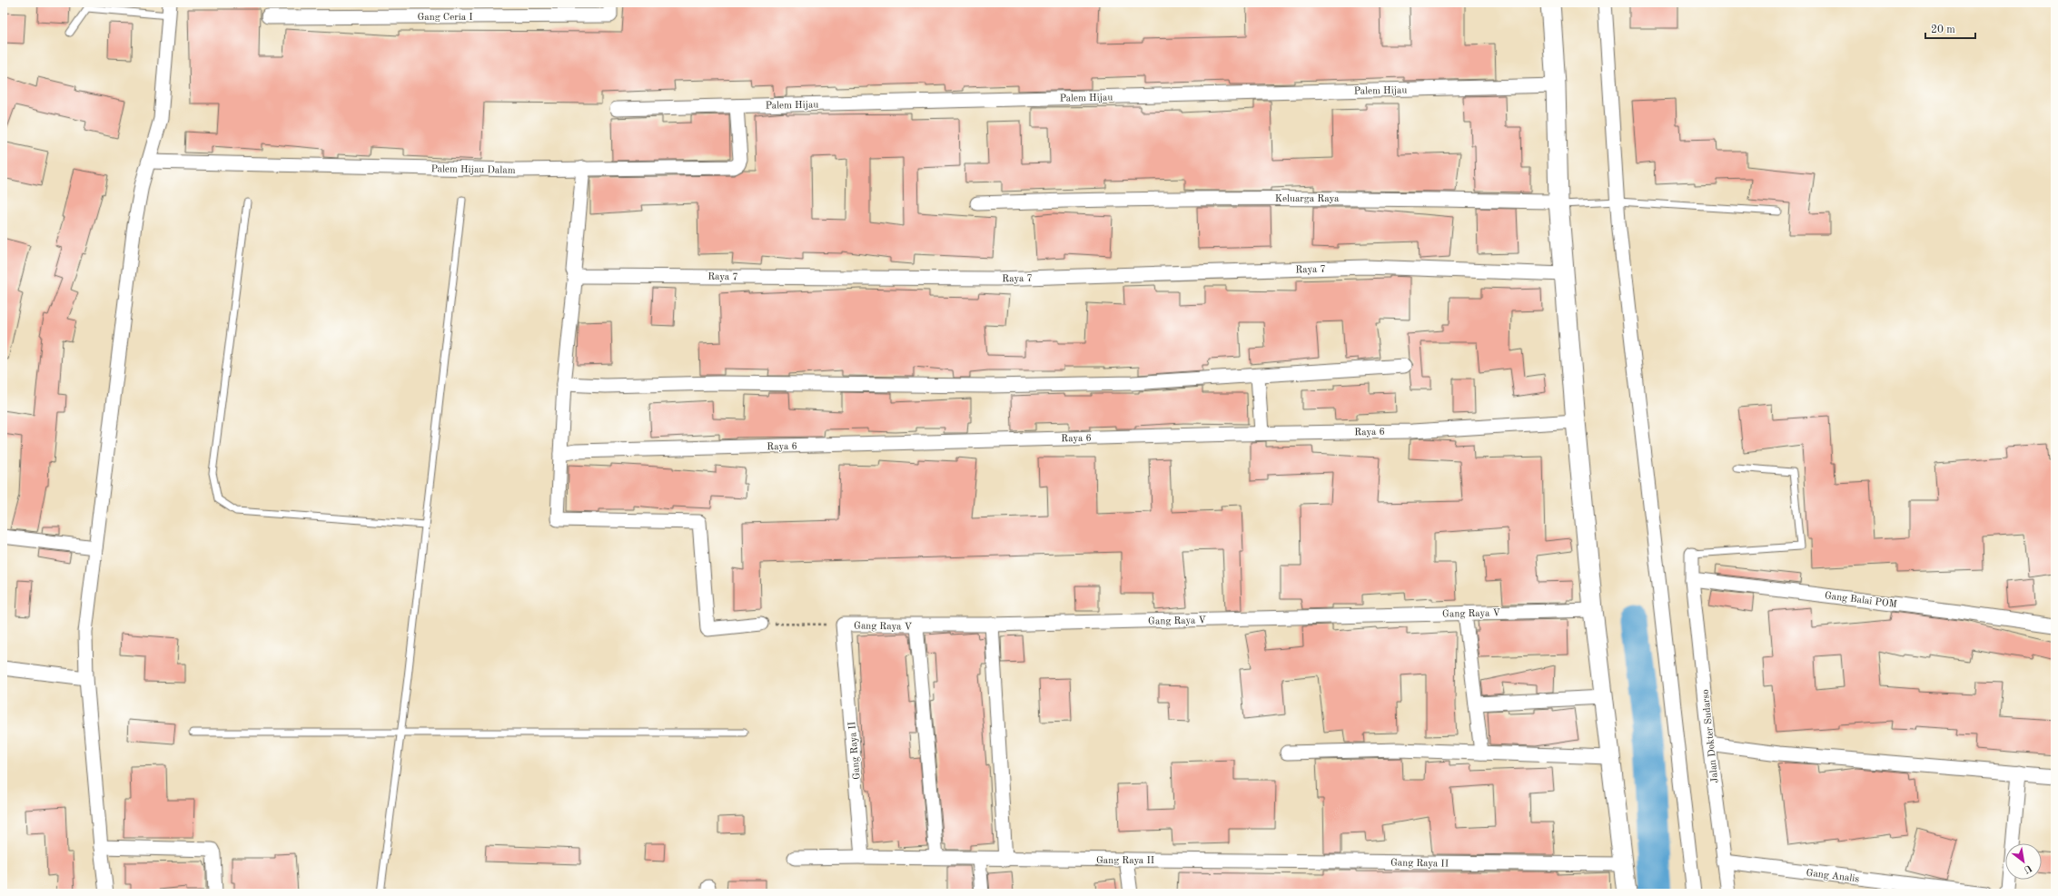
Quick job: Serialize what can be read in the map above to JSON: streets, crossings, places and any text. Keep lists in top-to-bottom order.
{
  "streets": {
    "street": [
      "Gang Ceria I",
      "Palem Hijau",
      "Palem Hijau Dalam",
      "Keluarga Raya",
      "Raya 7",
      "Raya 6",
      "Gang Balai POM",
      "Gang Raya V",
      "Jalan Dokter Sudarso",
      "Gang Raya II",
      "Gang Analis"
    ]
  },
  "crossings": [
    ["Palem Hijau", "Palem Hijau Dalam"],
    ["Gang Balai POM", "Jalan Dokter Sudarso"],
    ["Gang Raya V", "Gang Raya II"],
    ["Jalan Dokter Sudarso", "Gang Analis"]
  ],
  "scale_bar": "20 m",
  "north": "bottom right"
}
